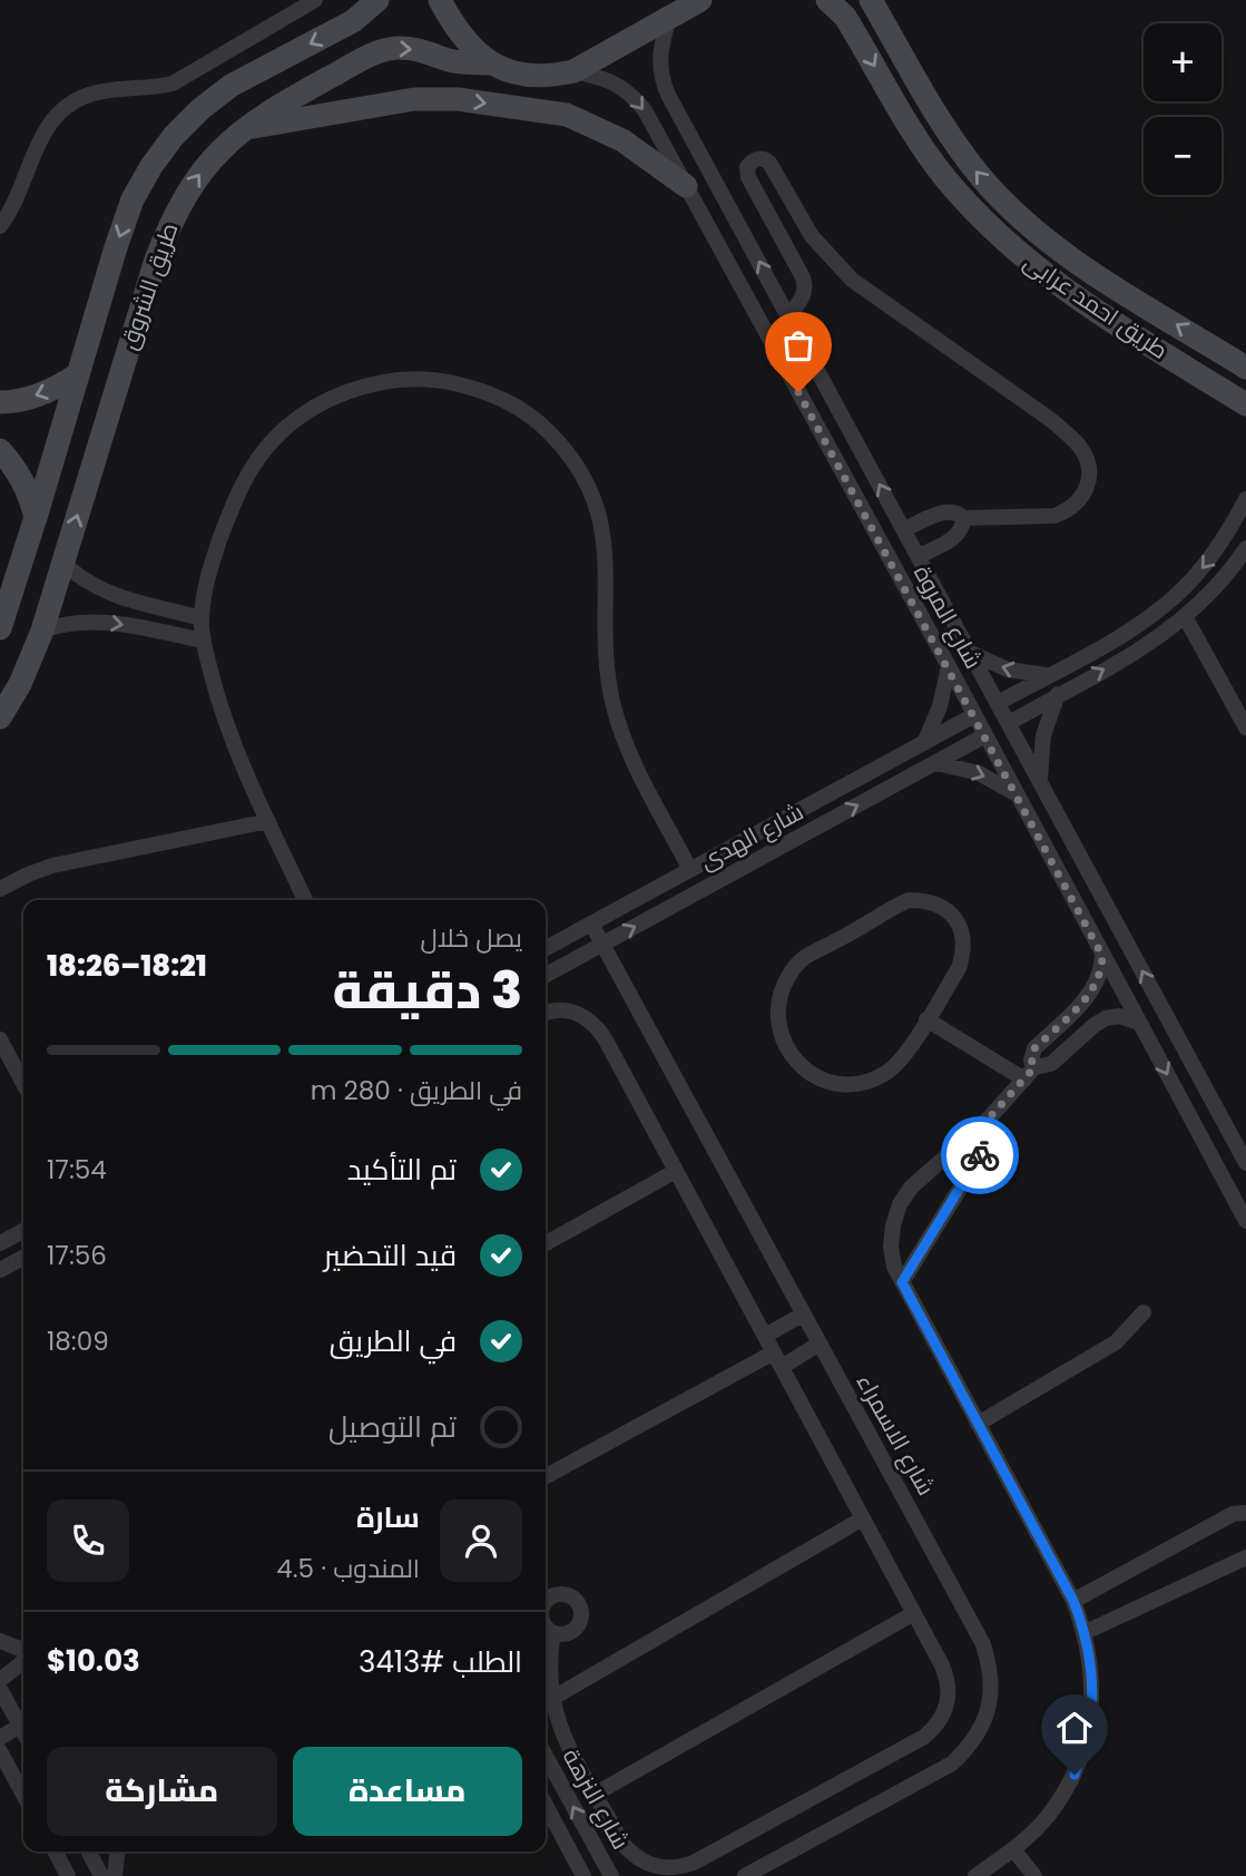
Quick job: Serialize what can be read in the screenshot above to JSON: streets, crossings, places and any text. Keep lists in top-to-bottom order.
{
  "streets": {
    "street": [
      "طريق الشروق",
      "طريق احمد عرابى",
      "شارع المروة",
      "شارع الهدى",
      "شارع الاسمراء",
      "شارع النزهة"
    ]
  },
  "crossings": [
    ["شارع المروة", "شارع الهدى"],
    ["شارع الهدى", "شارع الاسمراء"]
  ],
  "page": {
    "map_buttons": ["+", "−"],
    "heading": ["3 دقيقة", "يصل خلال", "18:21–18:26"],
    "panel": [
      "سارة",
      "المندوب · 4.5",
      "الطلب #3413",
      "$10.03"
    ],
    "bar": "في الطريق · 280 m",
    "list": [
      ["تم التأكيد", "17:54"],
      ["قيد التحضير", "17:56"],
      ["في الطريق", "18:09"],
      "تم التوصيل"
    ],
    "buttons": ["مساعدة", "مشاركة"]
  }
}
